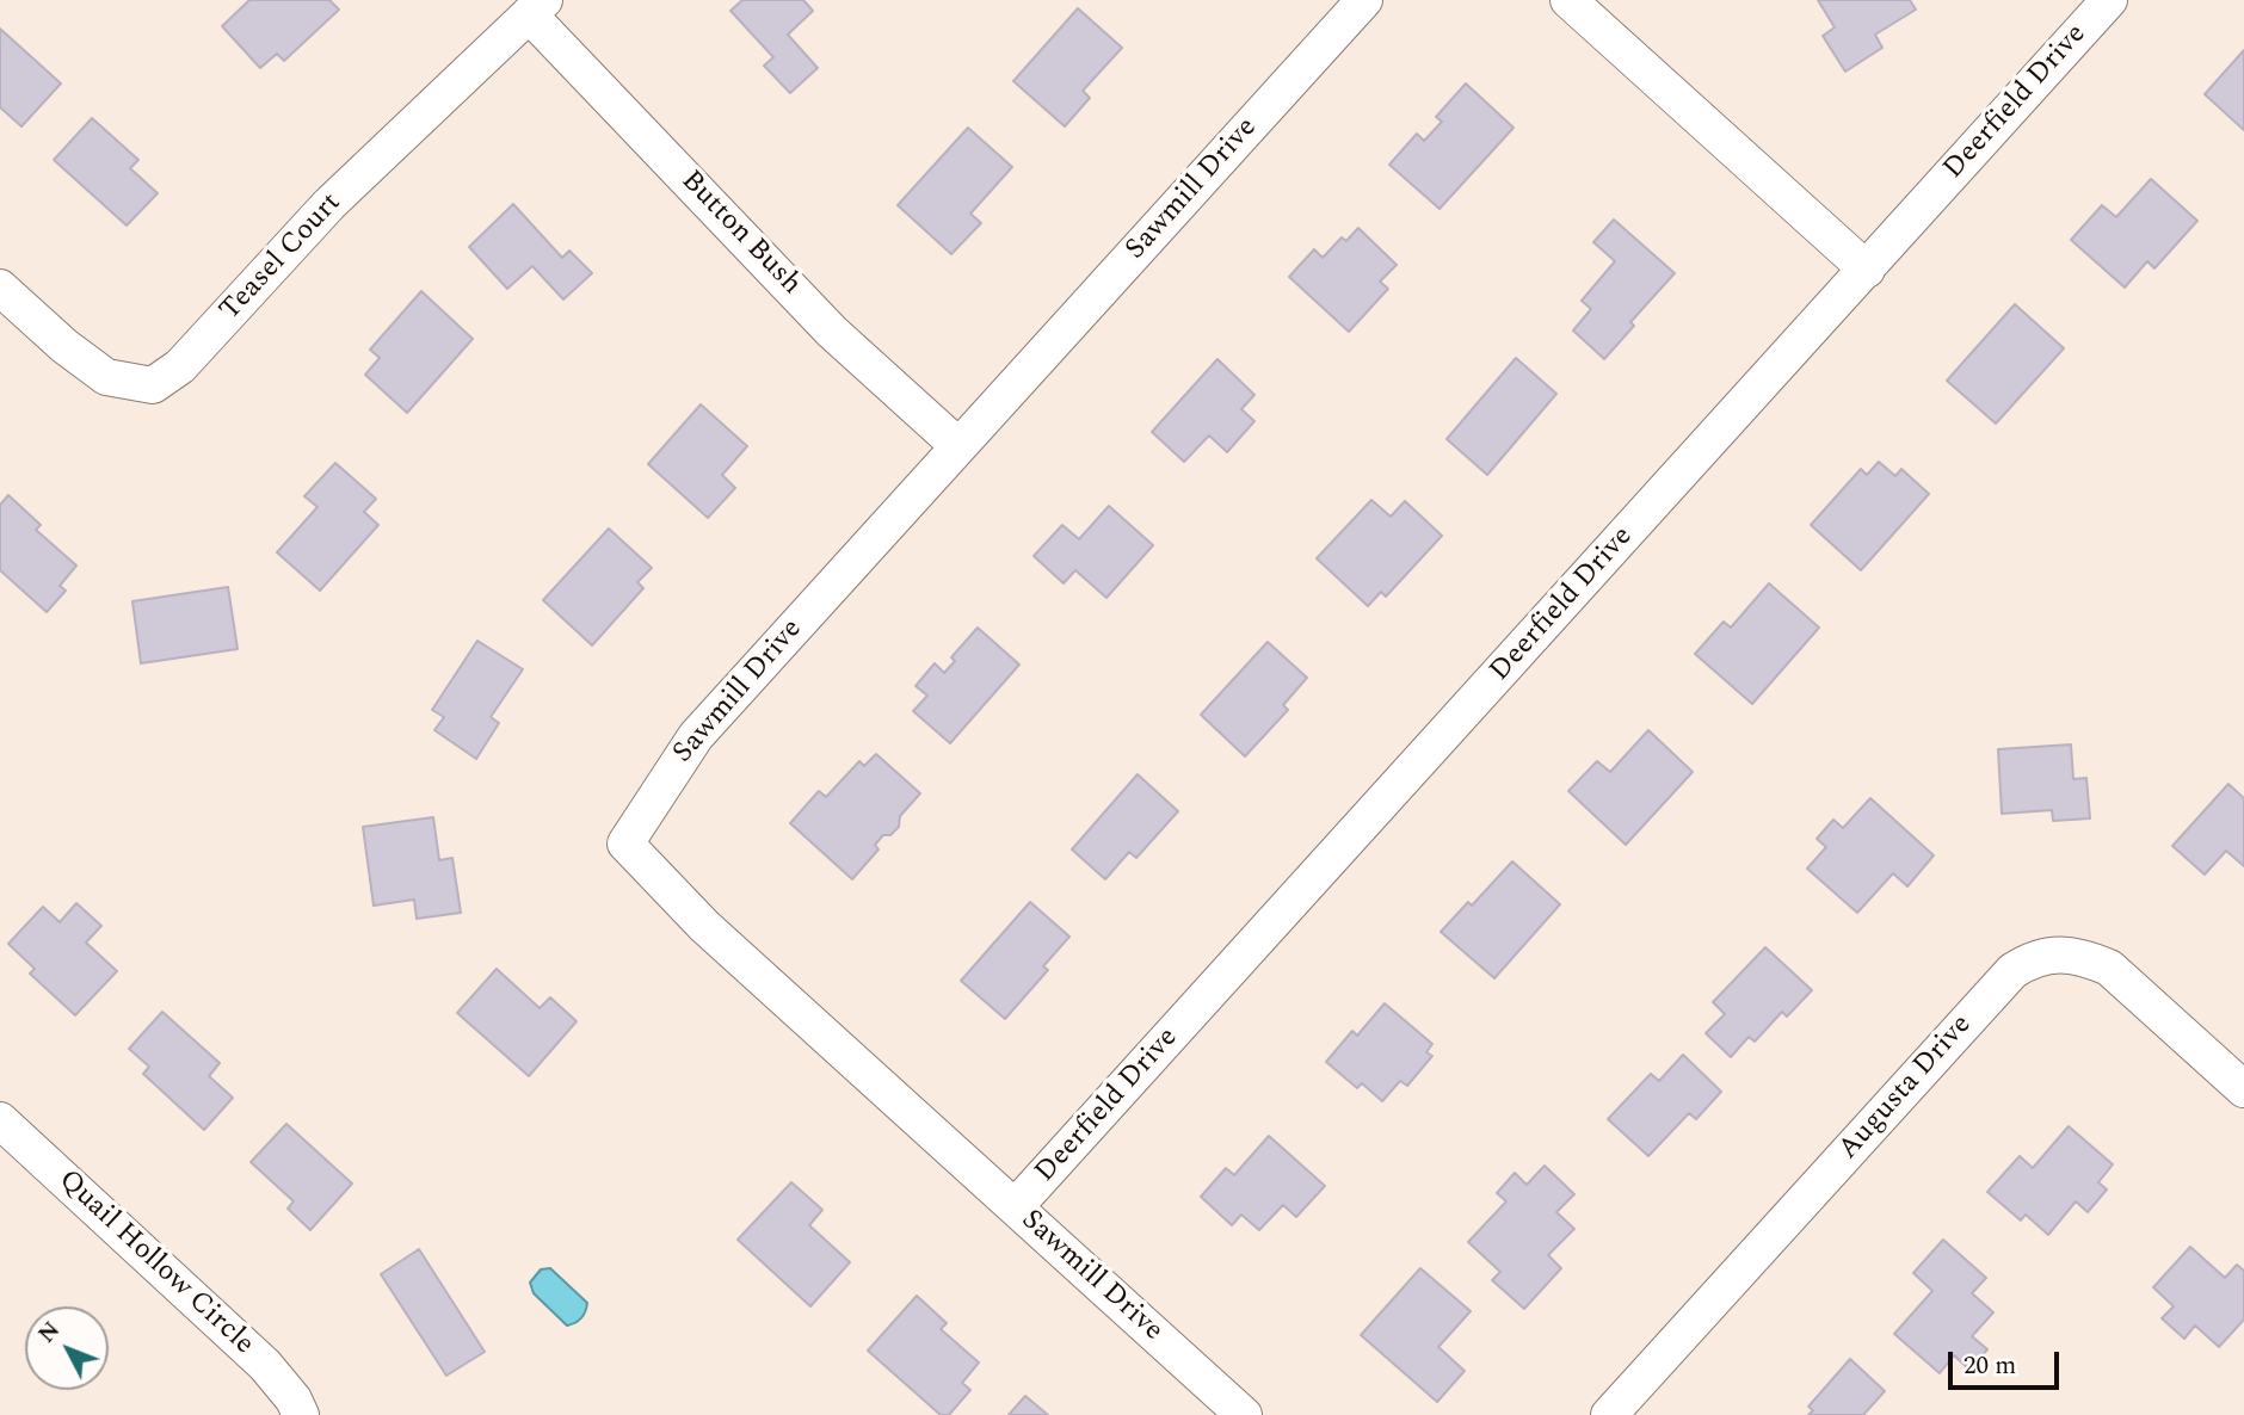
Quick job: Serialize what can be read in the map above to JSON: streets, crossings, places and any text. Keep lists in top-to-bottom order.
{
  "streets": {
    "street": [
      "Deerfield Drive",
      "Sawmill Drive",
      "Button Bush",
      "Teasel Court",
      "Augusta Drive",
      "Quail Hollow Circle"
    ]
  },
  "crossings": [
    ["Deerfield Drive", "Sawmill Drive"],
    ["Sawmill Drive", "Button Bush"],
    ["Button Bush", "Teasel Court"]
  ],
  "scale_bar": "20 m",
  "north": "top left"
}
